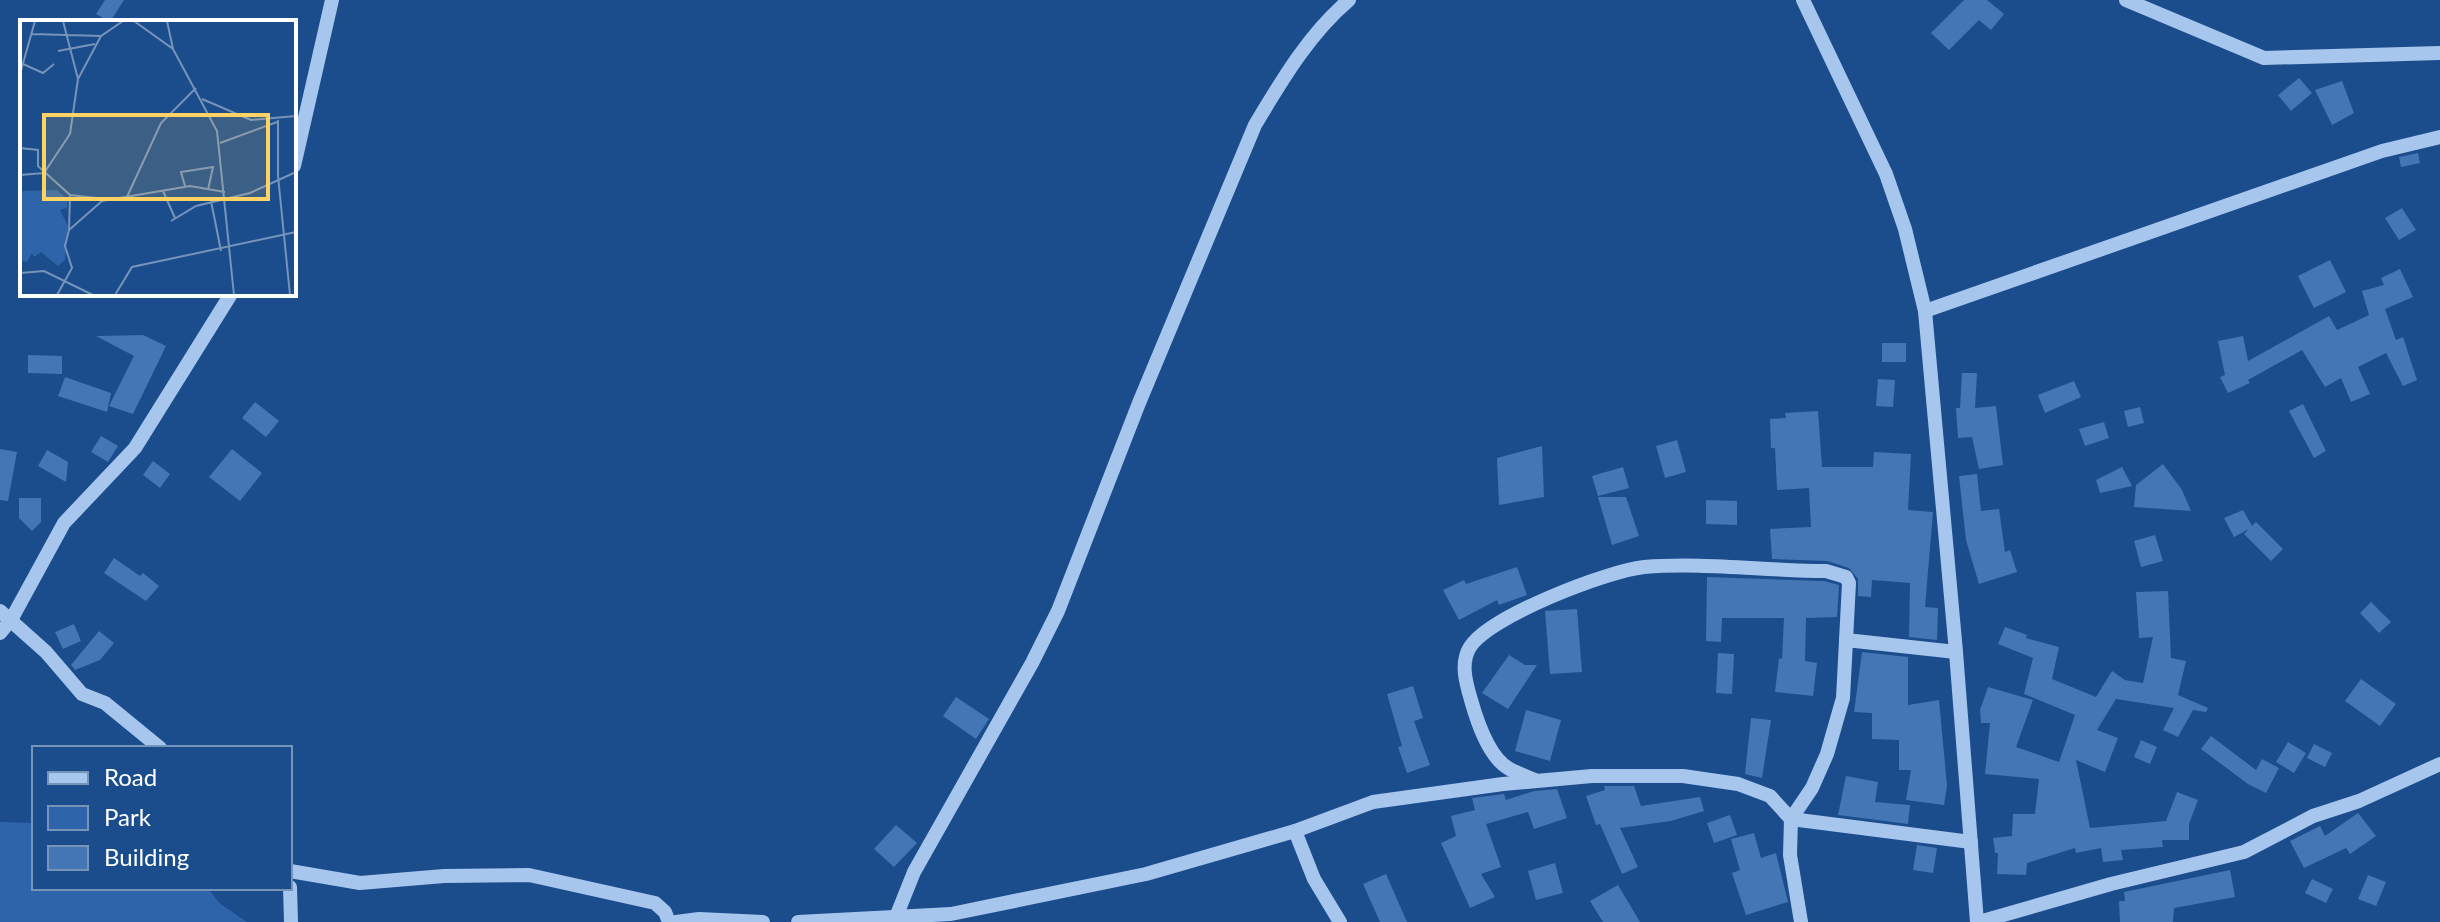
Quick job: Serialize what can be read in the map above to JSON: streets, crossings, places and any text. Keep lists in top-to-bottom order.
{
  "legend": ["Road", "Park", "Building"]
}
